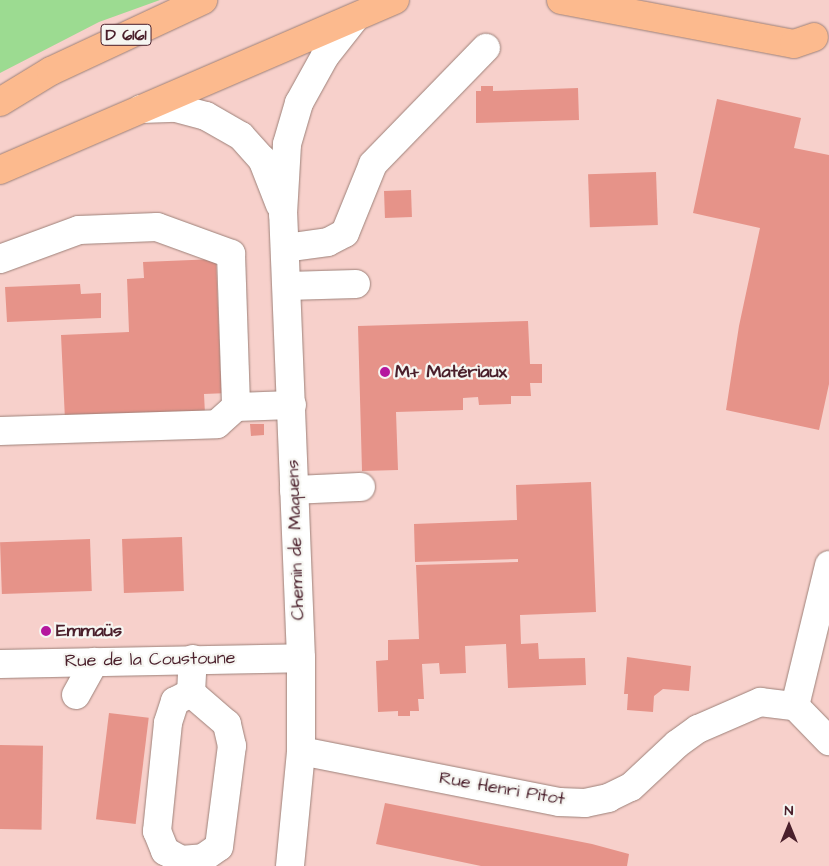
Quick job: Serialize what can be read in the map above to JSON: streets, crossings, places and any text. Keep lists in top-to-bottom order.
{
  "streets": {
    "main road": ["D 6161"],
    "street": ["Chemin de Maquens", "Rue de la Coustoune", "Rue Henri Pitot"]
  },
  "crossings": [
    ["Chemin de Maquens", "Rue de la Coustoune"],
    ["Chemin de Maquens", "Rue Henri Pitot"]
  ],
  "places": ["M+ Matériaux", "Emmaüs"],
  "north": "top"
}
